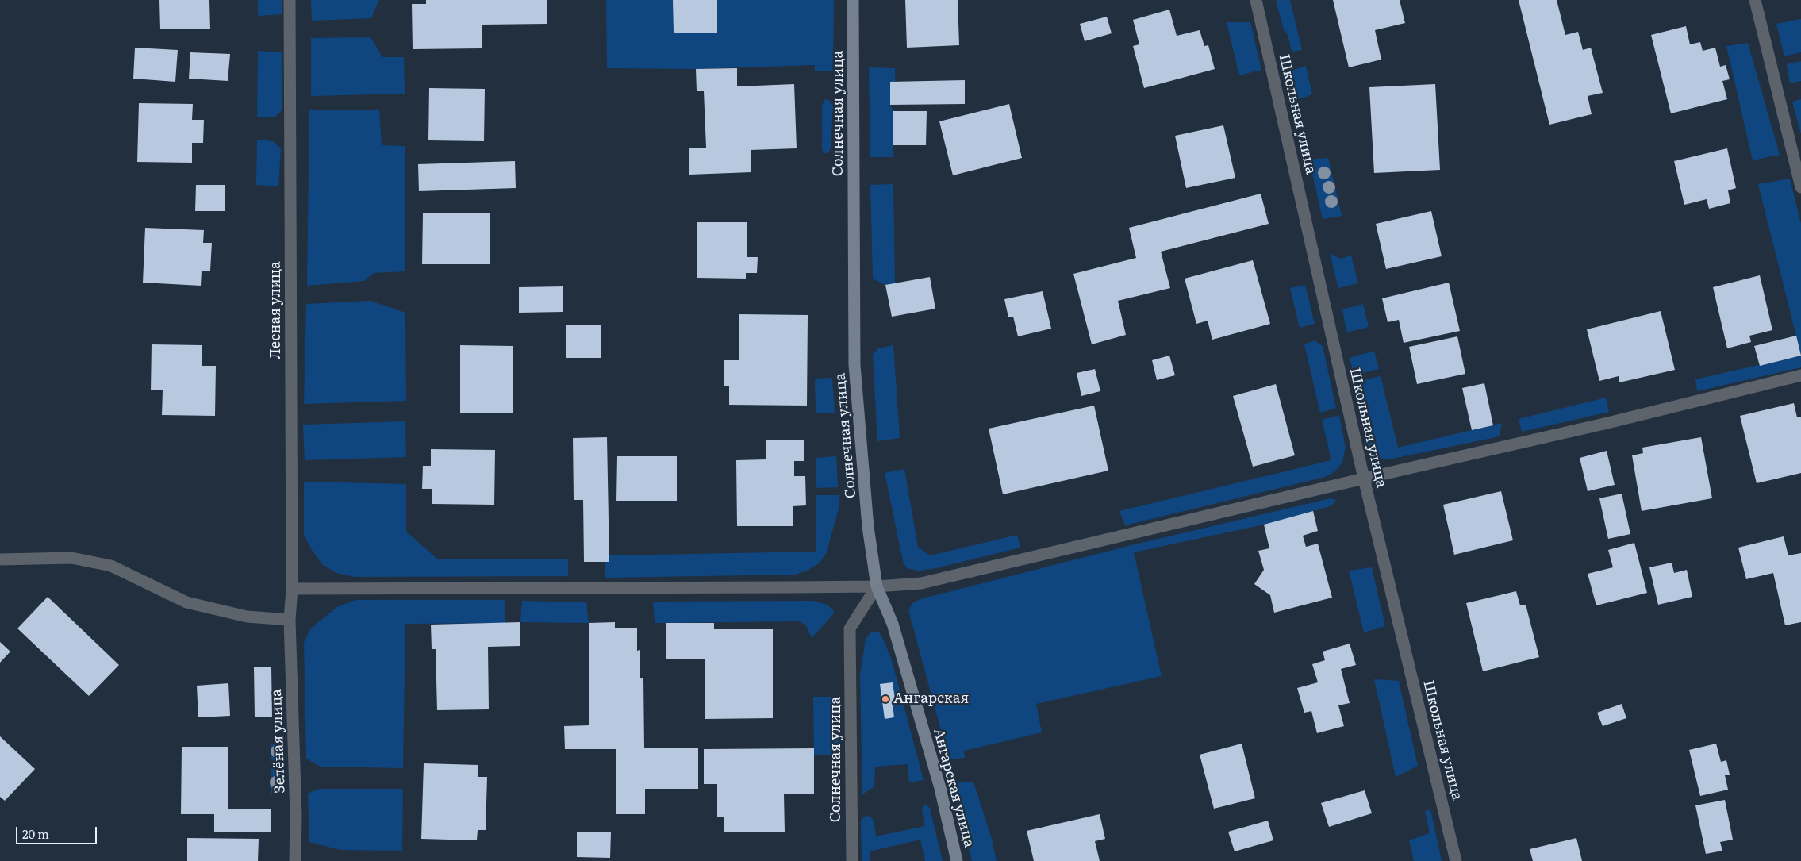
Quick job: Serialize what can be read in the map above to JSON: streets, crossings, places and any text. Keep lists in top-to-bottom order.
{
  "streets": {
    "street": [
      "Солнечная улица",
      "Школьная улица",
      "Лесная улица",
      "Зелёная улица",
      "Ангарская улица"
    ]
  },
  "crossings": [
    ["Солнечная улица", "Ангарская улица"],
    ["Лесная улица", "Зелёная улица"]
  ],
  "places": ["Ангарская"],
  "scale_bar": "20 m"
}
